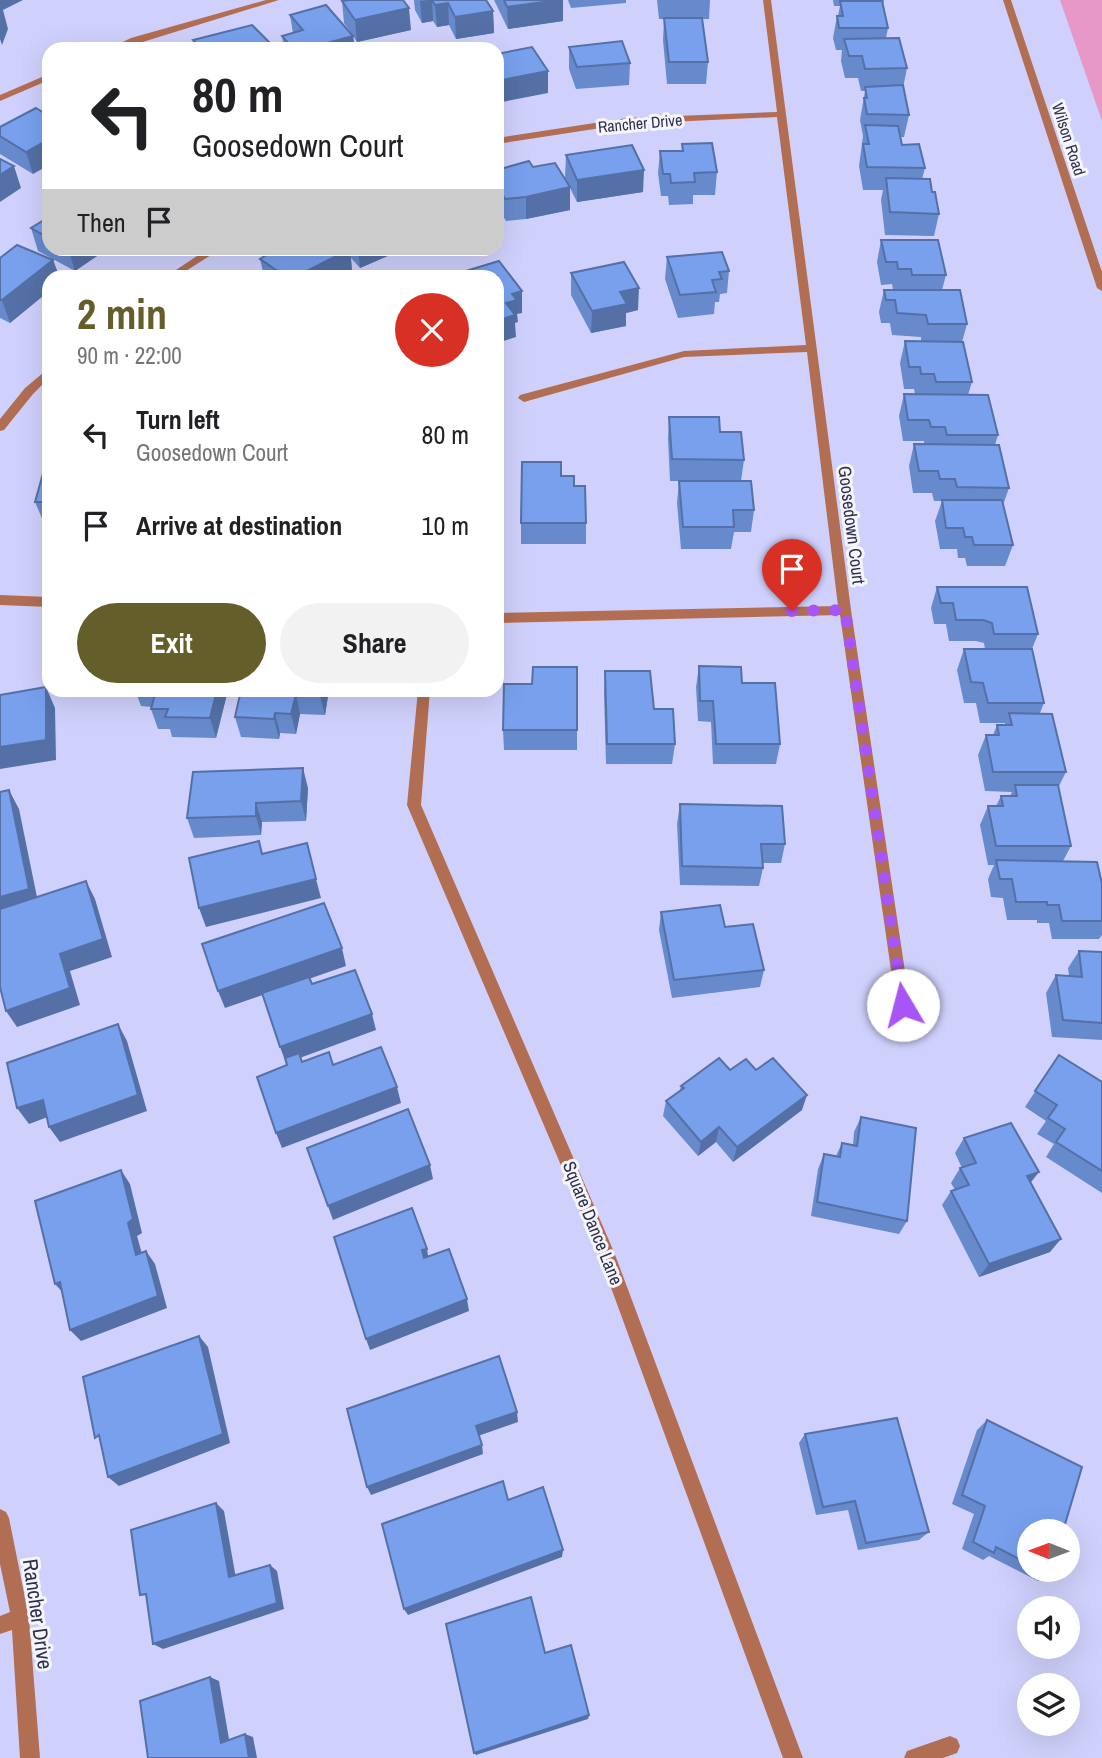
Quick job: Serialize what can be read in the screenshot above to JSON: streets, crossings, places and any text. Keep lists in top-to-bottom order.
{
  "streets": {
    "street": [
      "Rancher Drive",
      "Wilson Road",
      "Goosedown Court",
      "Square Dance Lane"
    ]
  },
  "crossings": [
    ["Rancher Drive", "Goosedown Court"]
  ],
  "north": "left",
  "page": {
    "turn": ["80 m", "Goosedown Court"],
    "then": "Then",
    "heading": ["2 min", "90 m · 22:00"],
    "list": [
      {
        "name": "Turn left",
        "note": "Goosedown Court",
        "value": "80 m"
      },
      {
        "name": "Arrive at destination",
        "value": "10 m"
      }
    ],
    "buttons": ["Exit", "Share"]
  }
}
